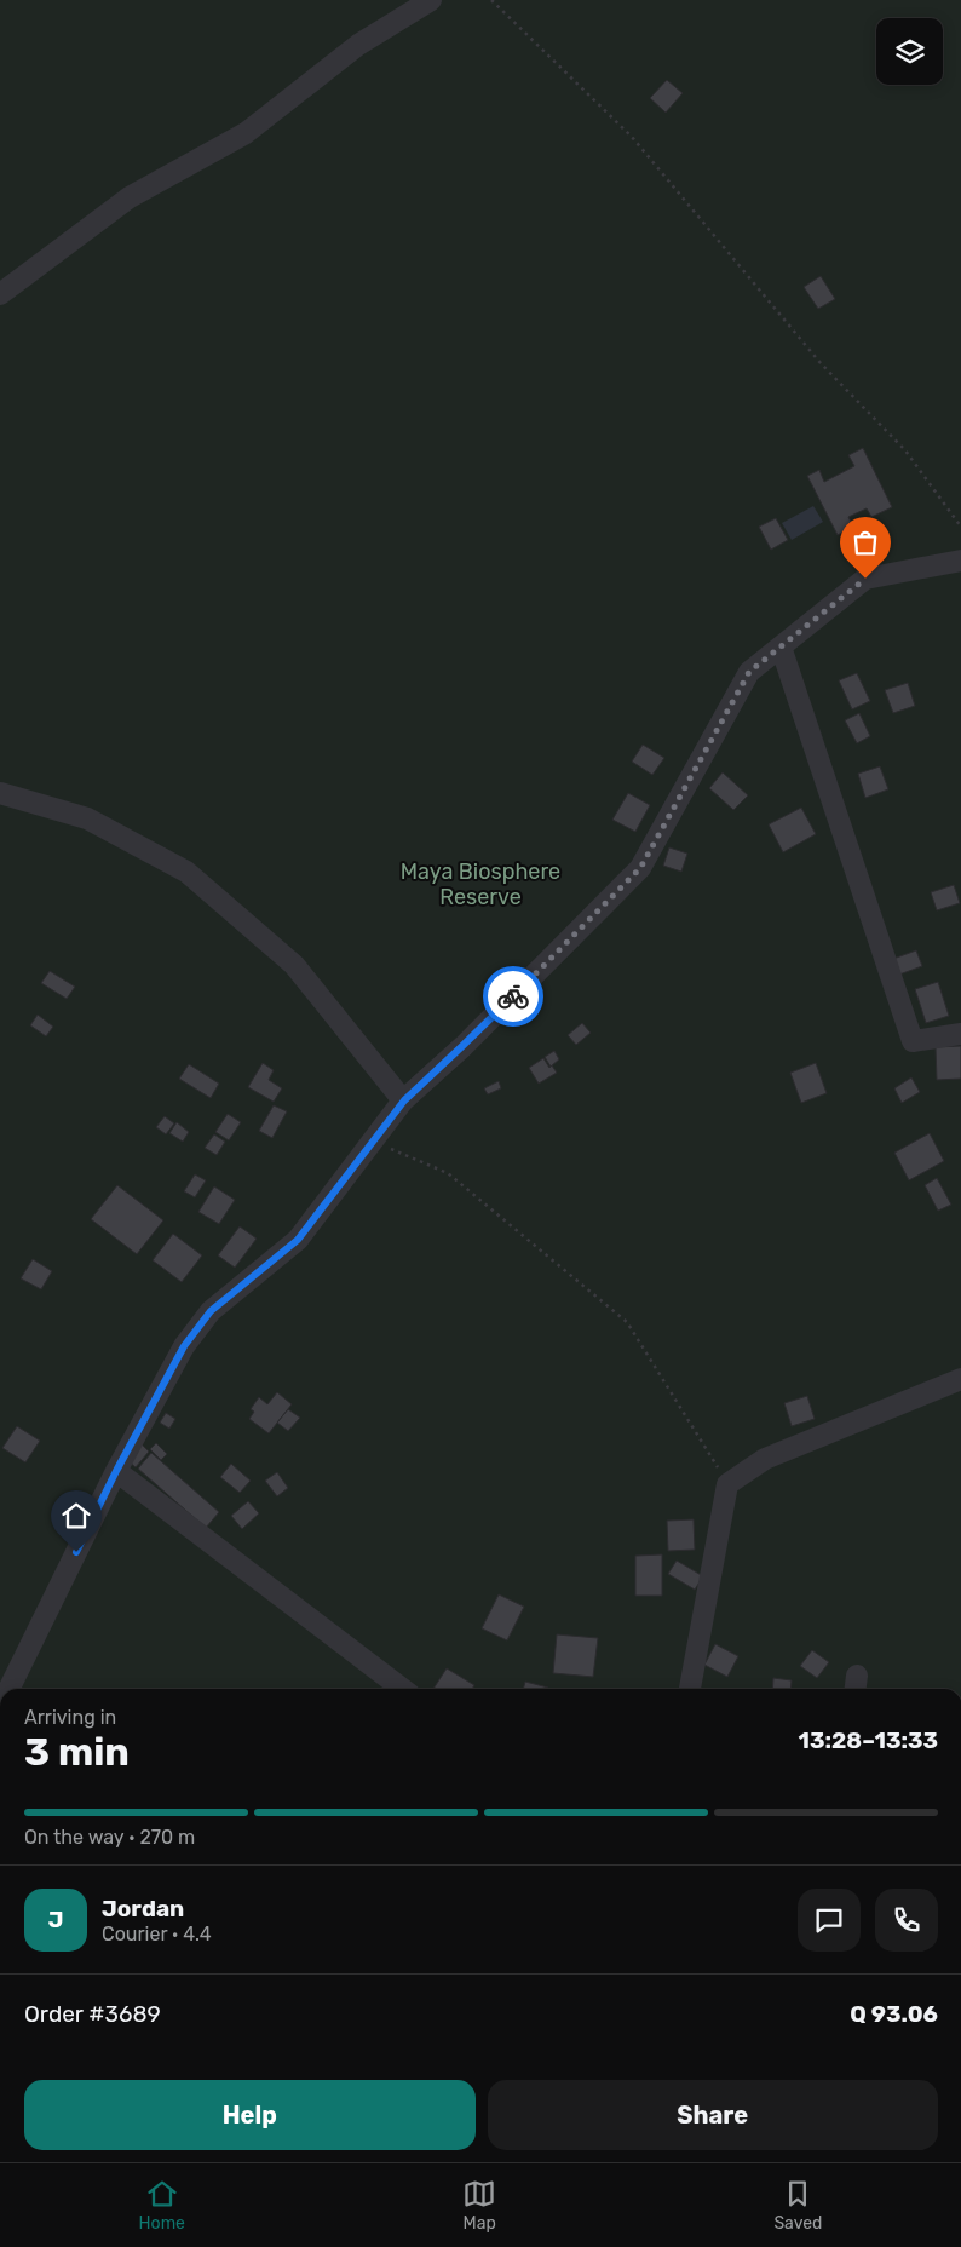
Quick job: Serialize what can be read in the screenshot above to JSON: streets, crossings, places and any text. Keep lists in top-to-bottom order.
{
  "parks": ["Maya Biosphere Reserve"],
  "page": {
    "heading": ["3 min", "Arriving in", "13:28–13:33"],
    "panel": [
      "Jordan",
      "Courier · 4.4",
      "Order #3689",
      "Q 93.06"
    ],
    "bar": "On the way · 270 m",
    "round": "J",
    "buttons": ["Help", "Share"],
    "tabs": ["Home", "Map", "Saved"]
  }
}
